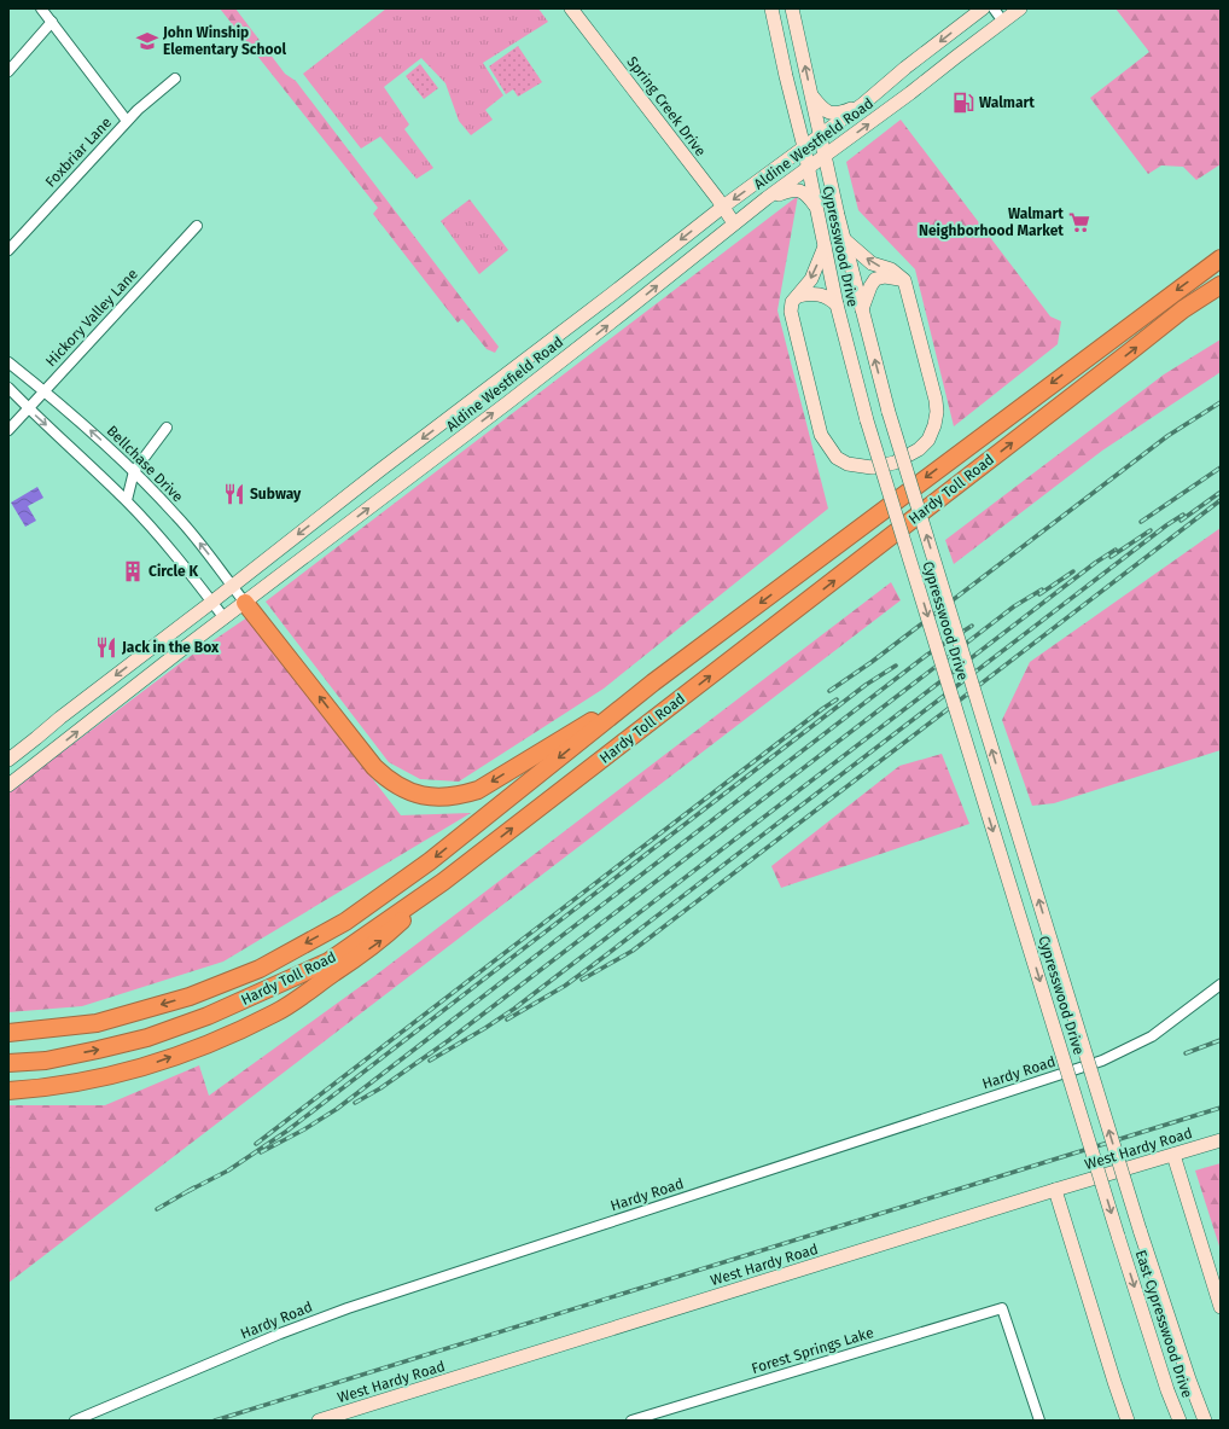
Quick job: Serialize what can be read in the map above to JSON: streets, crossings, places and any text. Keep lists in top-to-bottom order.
{
  "streets": {
    "highway": ["Hardy Toll Road"],
    "main road": [
      "Spring Creek Drive",
      "Aldine Westfield Road",
      "Cypresswood Drive",
      "West Hardy Road",
      "East Cypresswood Drive"
    ],
    "street": [
      "Foxbriar Lane",
      "Hickory Valley Lane",
      "Bellchase Drive",
      "Hardy Road",
      "Forest Springs Lake"
    ]
  },
  "crossings": [
    ["Spring Creek Drive", "Aldine Westfield Road"],
    ["Aldine Westfield Road", "Cypresswood Drive"],
    ["Aldine Westfield Road", "Bellchase Drive"],
    ["Cypresswood Drive", "East Cypresswood Drive"],
    ["Hickory Valley Lane", "Bellchase Drive"]
  ],
  "places": {
    "school or university": ["John Winship Elementary School"],
    "fuel station": ["Walmart"],
    "supermarket": ["Walmart Neighborhood Market"],
    "restaurant": ["Subway", "Jack in the Box"],
    "building": ["Circle K"]
  }
}
